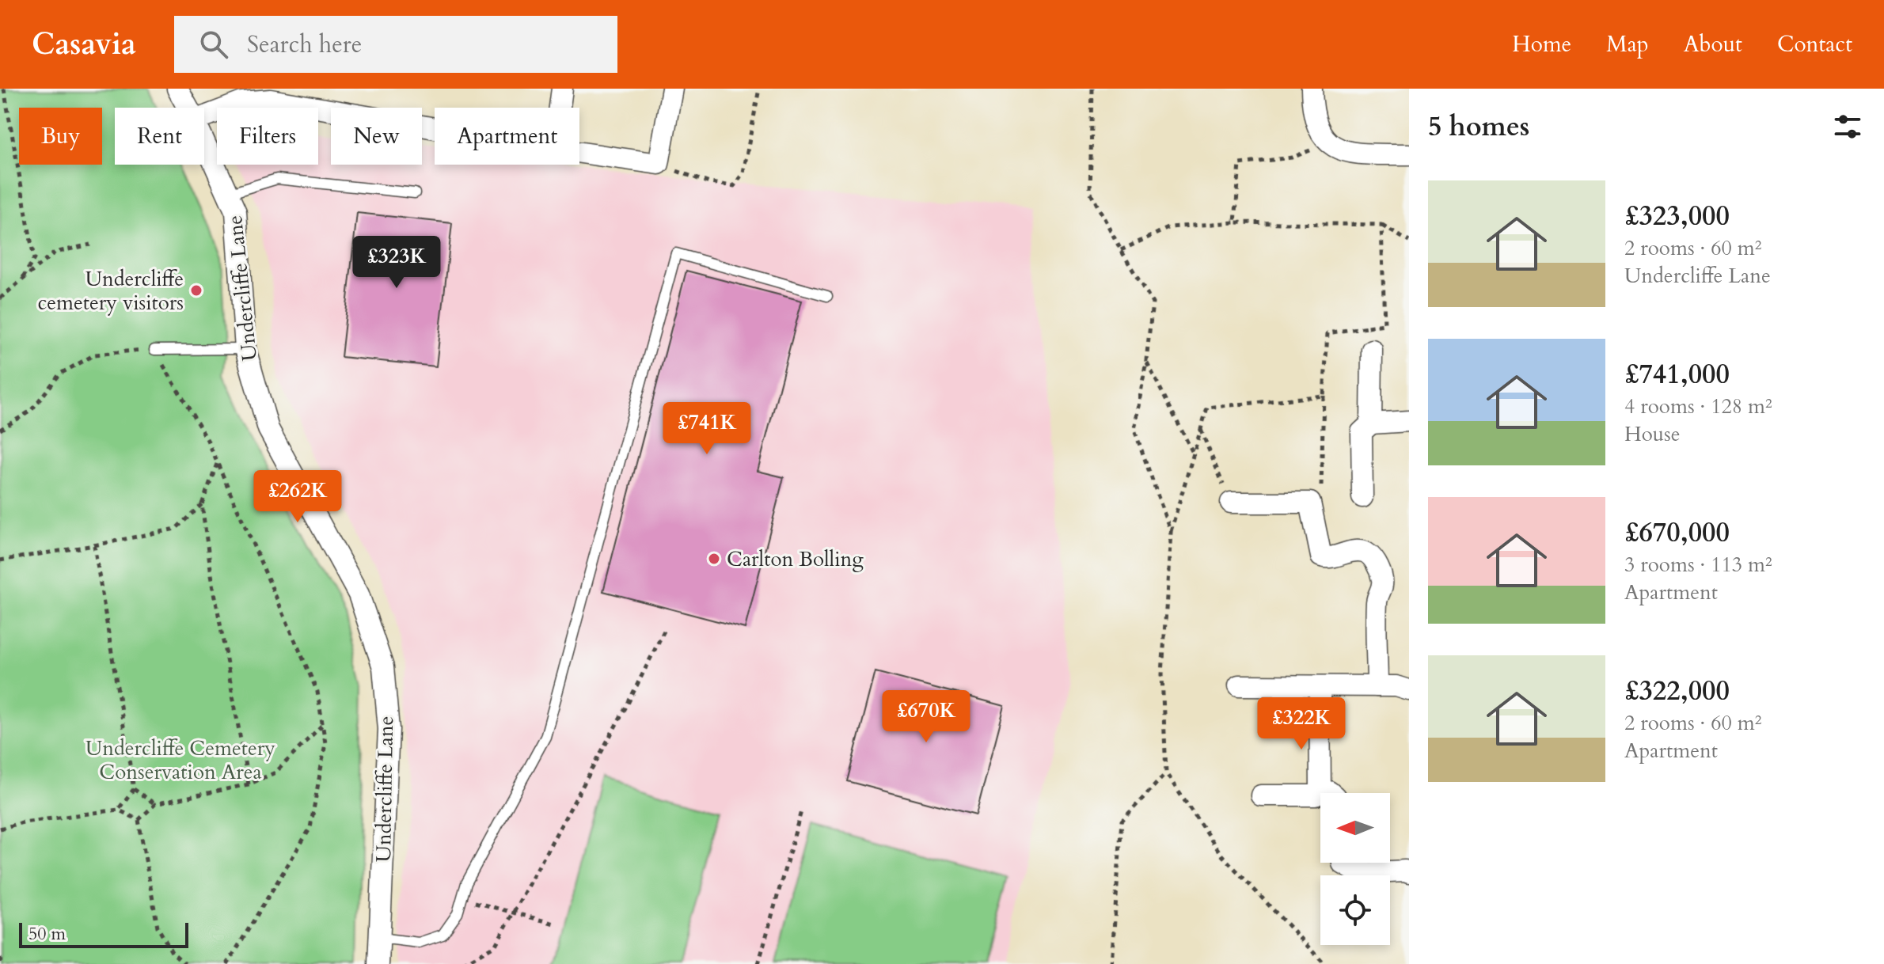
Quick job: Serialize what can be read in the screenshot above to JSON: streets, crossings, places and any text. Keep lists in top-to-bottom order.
{
  "streets": {
    "street": ["Undercliffe Lane"]
  },
  "parks": ["Undercliffe Cemetery Conservation Area"],
  "places": ["Undercliffe cemetery visitors", "Carlton Bolling"],
  "scale_bar": "50 m",
  "north": "left",
  "page": {
    "header": "Casavia",
    "search": "Search here",
    "nav": [
      "Home",
      "Map",
      "About",
      "Contact"
    ],
    "heading": "5 homes",
    "chip": [
      "Buy",
      "Rent",
      "Filters",
      "New",
      "Apartment"
    ],
    "list": [
      {
        "name": "£323,000",
        "note": "2 rooms · 60 m² · Undercliffe Lane"
      },
      {
        "name": "£741,000",
        "note": "4 rooms · 128 m² · House"
      },
      {
        "name": "£670,000",
        "note": "3 rooms · 113 m² · Apartment"
      },
      {
        "name": "£322,000",
        "note": "2 rooms · 60 m² · Apartment"
      }
    ],
    "price": [
      "£323K",
      "£741K",
      "£262K",
      "£670K",
      "£322K"
    ],
    "scale": "50 m"
  }
}
